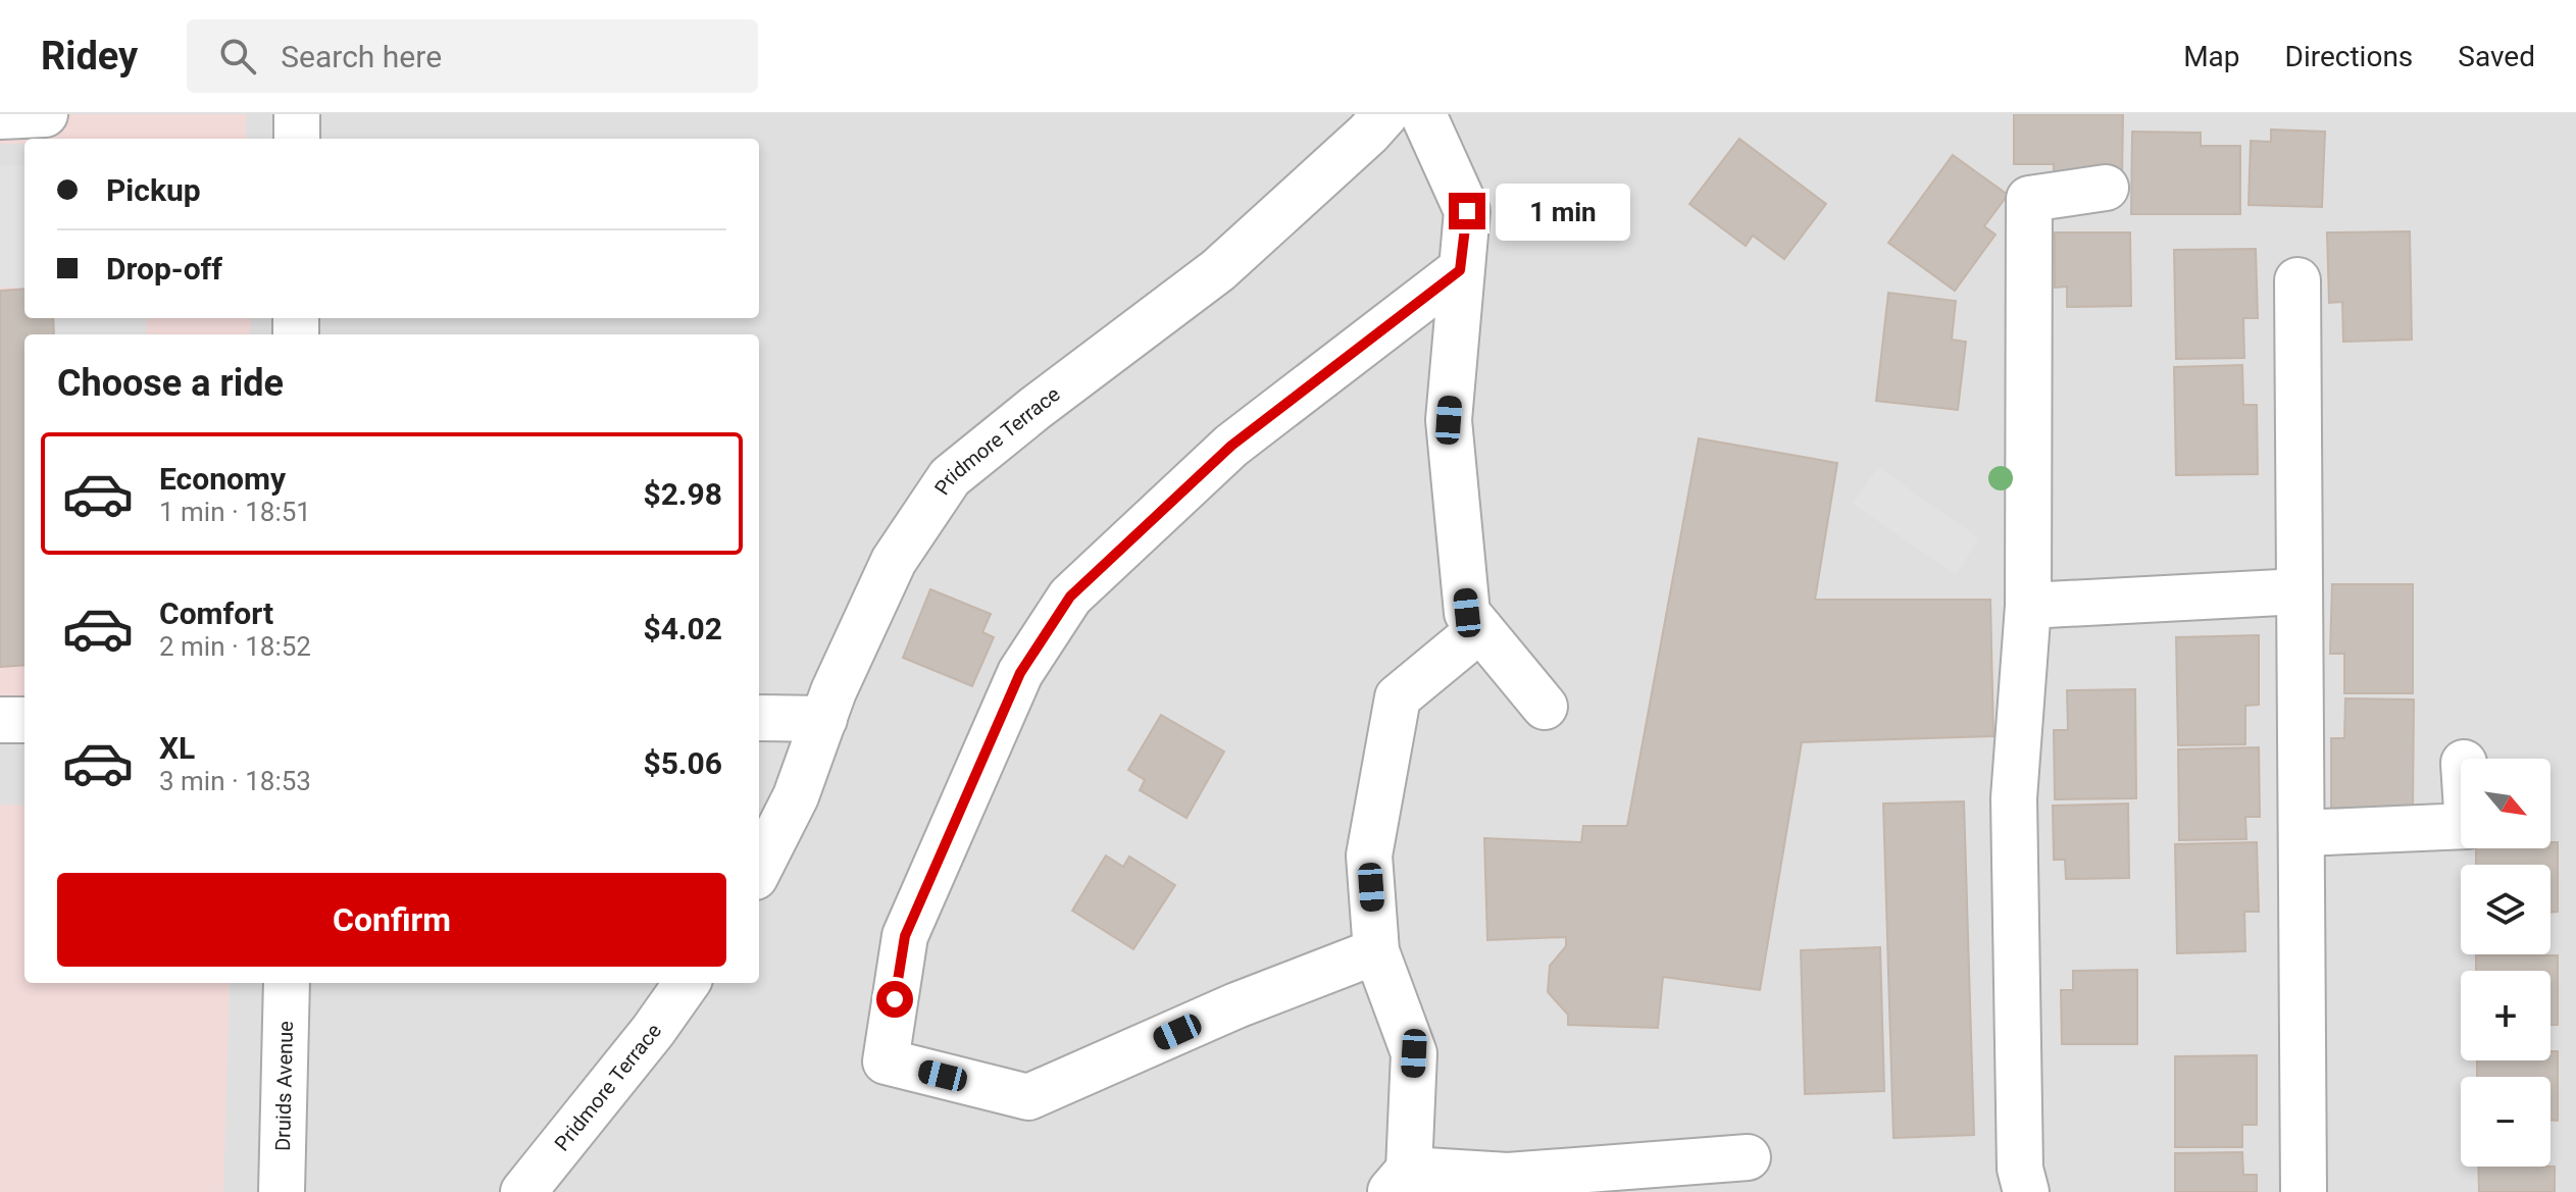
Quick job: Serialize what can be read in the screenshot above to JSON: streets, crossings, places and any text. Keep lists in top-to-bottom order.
{
  "streets": {
    "street": ["Pridmore Terrace", "Druids Avenue"]
  },
  "north": "bottom right",
  "page": {
    "header": "Ridey",
    "search": "Search here",
    "nav": ["Map", "Directions", "Saved"],
    "banner": ["Pickup", "Drop-off"],
    "bubble": "1 min",
    "heading": "Choose a ride",
    "list": [
      {
        "name": "Economy",
        "note": "1 min · 18:51",
        "value": "$2.98"
      },
      {
        "name": "Comfort",
        "note": "2 min · 18:52",
        "value": "$4.02"
      },
      {
        "name": "XL",
        "note": "3 min · 18:53",
        "value": "$5.06"
      }
    ],
    "map_buttons": ["+", "−"],
    "buttons": "Confirm"
  }
}
